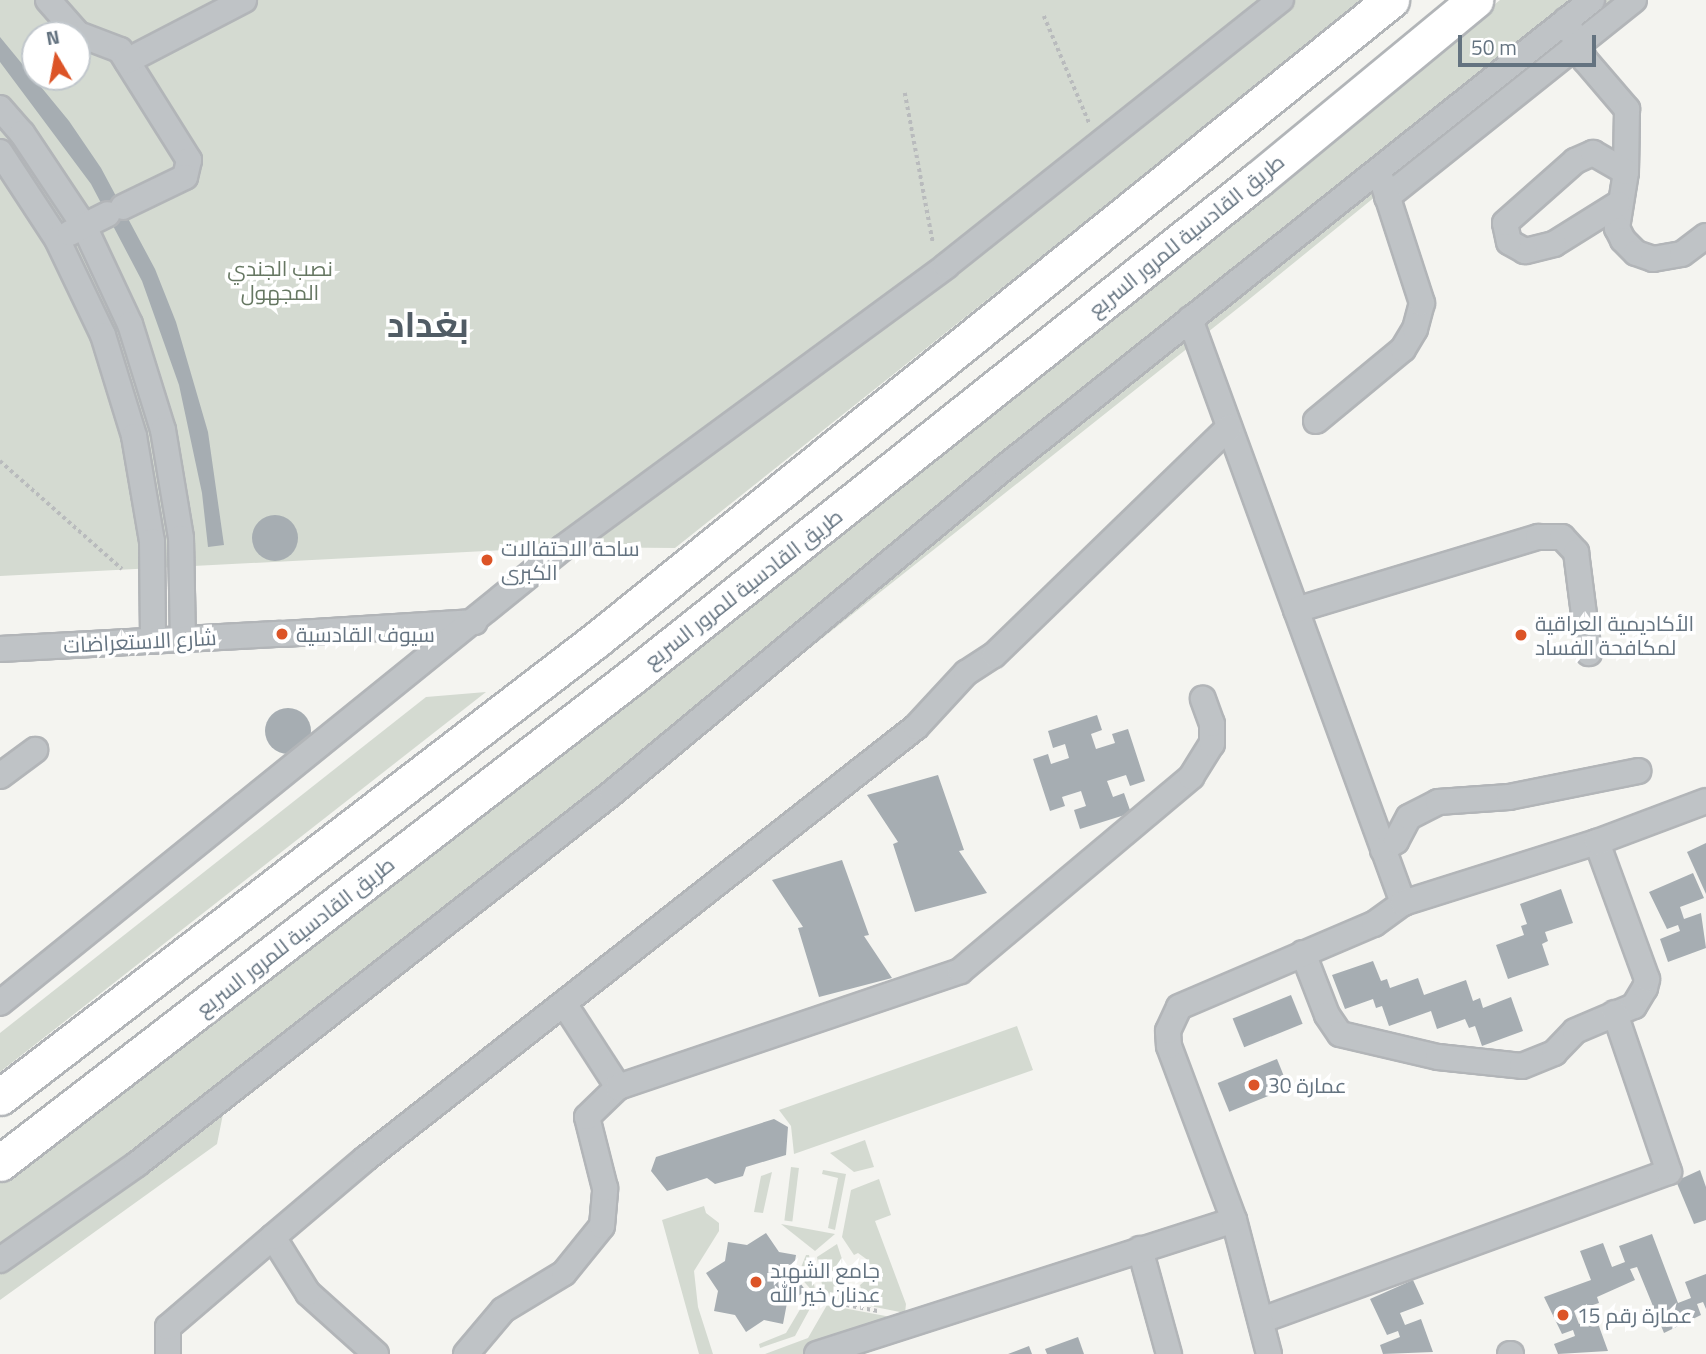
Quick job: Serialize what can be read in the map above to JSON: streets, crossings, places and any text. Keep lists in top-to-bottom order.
{
  "streets": {
    "highway": ["طريق القادسية للمرور السريع"],
    "street": ["شارع الاستعراضات"]
  },
  "districts": ["بغداد"],
  "parks": ["نصب الجندي المجهول"],
  "places": [
    "ساحة الاحتفالات الكبرى",
    "سيوف القادسية",
    "الأكاديمية العراقية لمكافحة الفساد",
    "عمارة 30",
    "جامع الشهيد عدنان خير الله",
    "عمارة رقم 15"
  ],
  "scale_bar": "50 m",
  "north": "top"
}
